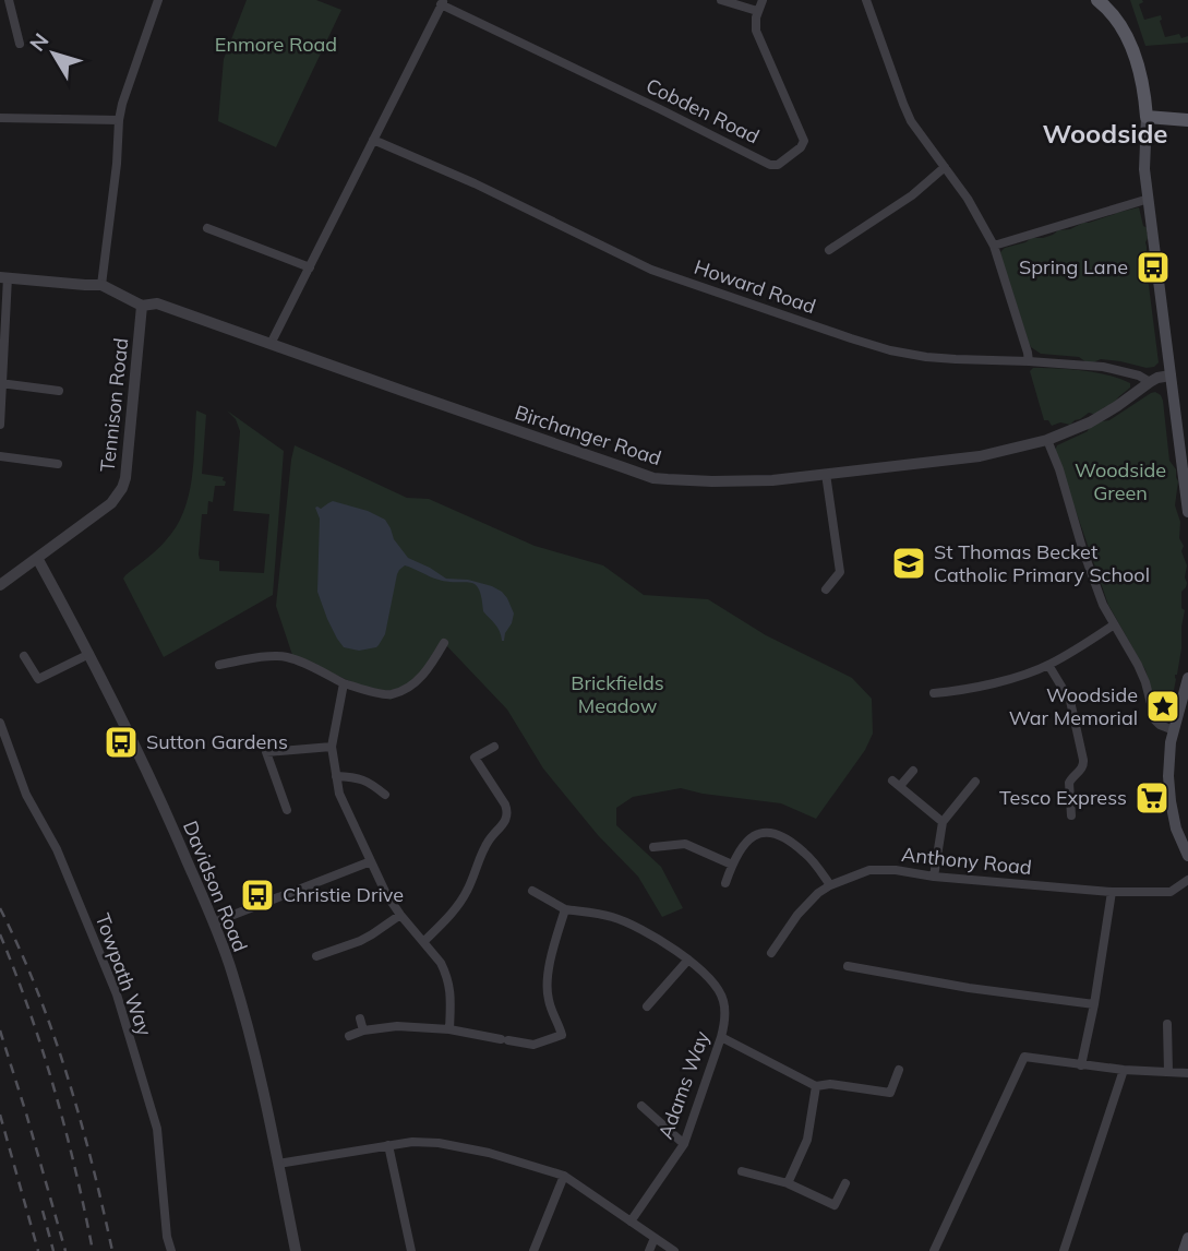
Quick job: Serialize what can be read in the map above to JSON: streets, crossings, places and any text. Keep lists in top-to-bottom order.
{
  "streets": {
    "street": [
      "Cobden Road",
      "Howard Road",
      "Tennison Road",
      "Birchanger Road",
      "Anthony Road",
      "Davidson Road",
      "Towpath Way",
      "Adams Way"
    ]
  },
  "crossings": [
    ["Howard Road", "Birchanger Road"],
    ["Tennison Road", "Birchanger Road"],
    ["Tennison Road", "Davidson Road"]
  ],
  "districts": ["Woodside"],
  "parks": ["Enmore Road", "Woodside Green", "Brickfields Meadow"],
  "places": {
    "bus stop": ["Spring Lane", "Sutton Gardens", "Christie Drive"],
    "school or university": ["St Thomas Becket Catholic Primary School"],
    "place": ["Woodside War Memorial"],
    "supermarket": ["Tesco Express"]
  },
  "north": "top left"
}
